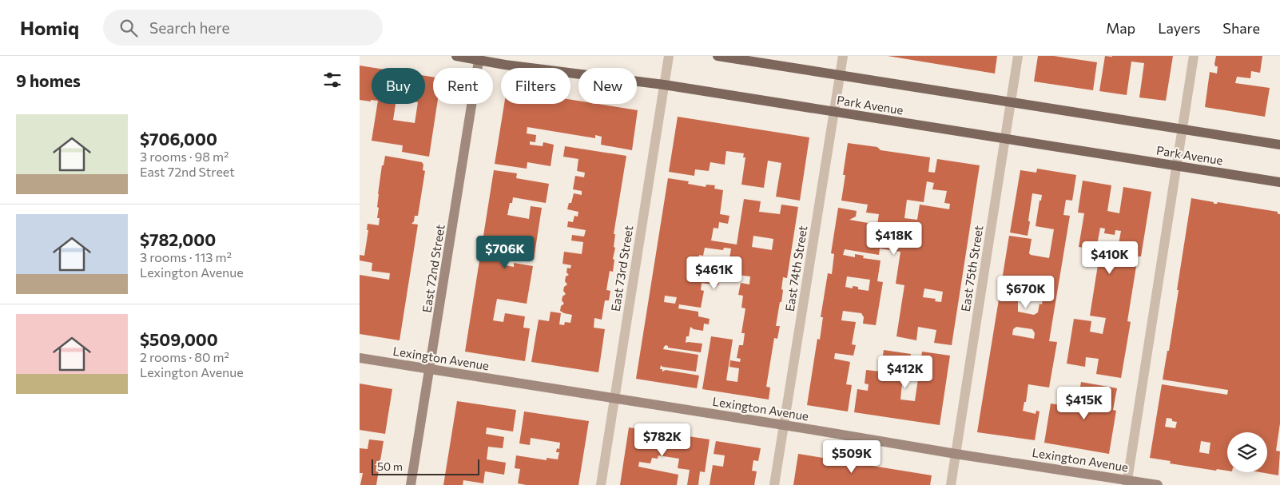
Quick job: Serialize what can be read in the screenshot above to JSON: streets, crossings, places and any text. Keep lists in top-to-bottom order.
{
  "streets": {
    "main road": ["Park Avenue", "East 72nd Street", "Lexington Avenue"],
    "street": ["East 73rd Street", "East 74th Street", "East 75th Street"]
  },
  "crossings": [
    ["Park Avenue", "East 72nd Street"],
    ["Park Avenue", "East 73rd Street"],
    ["Park Avenue", "East 74th Street"],
    ["Park Avenue", "East 75th Street"],
    ["East 72nd Street", "Lexington Avenue"],
    ["East 73rd Street", "Lexington Avenue"],
    ["East 74th Street", "Lexington Avenue"],
    ["East 75th Street", "Lexington Avenue"]
  ],
  "scale_bar": "50 m",
  "page": {
    "header": "Homiq",
    "search": "Search here",
    "nav": ["Map", "Layers", "Share"],
    "heading": "9 homes",
    "chip": [
      "Buy",
      "Rent",
      "Filters",
      "New"
    ],
    "list": [
      {
        "name": "$706,000",
        "note": "3 rooms · 98 m² · East 72nd Street"
      },
      {
        "name": "$782,000",
        "note": "3 rooms · 113 m² · Lexington Avenue"
      },
      {
        "name": "$509,000",
        "note": "2 rooms · 80 m² · Lexington Avenue"
      }
    ],
    "price": [
      "$418K",
      "$706K",
      "$410K",
      "$461K",
      "$670K",
      "$412K",
      "$415K",
      "$782K",
      "$509K"
    ],
    "scale": "50 m"
  }
}
